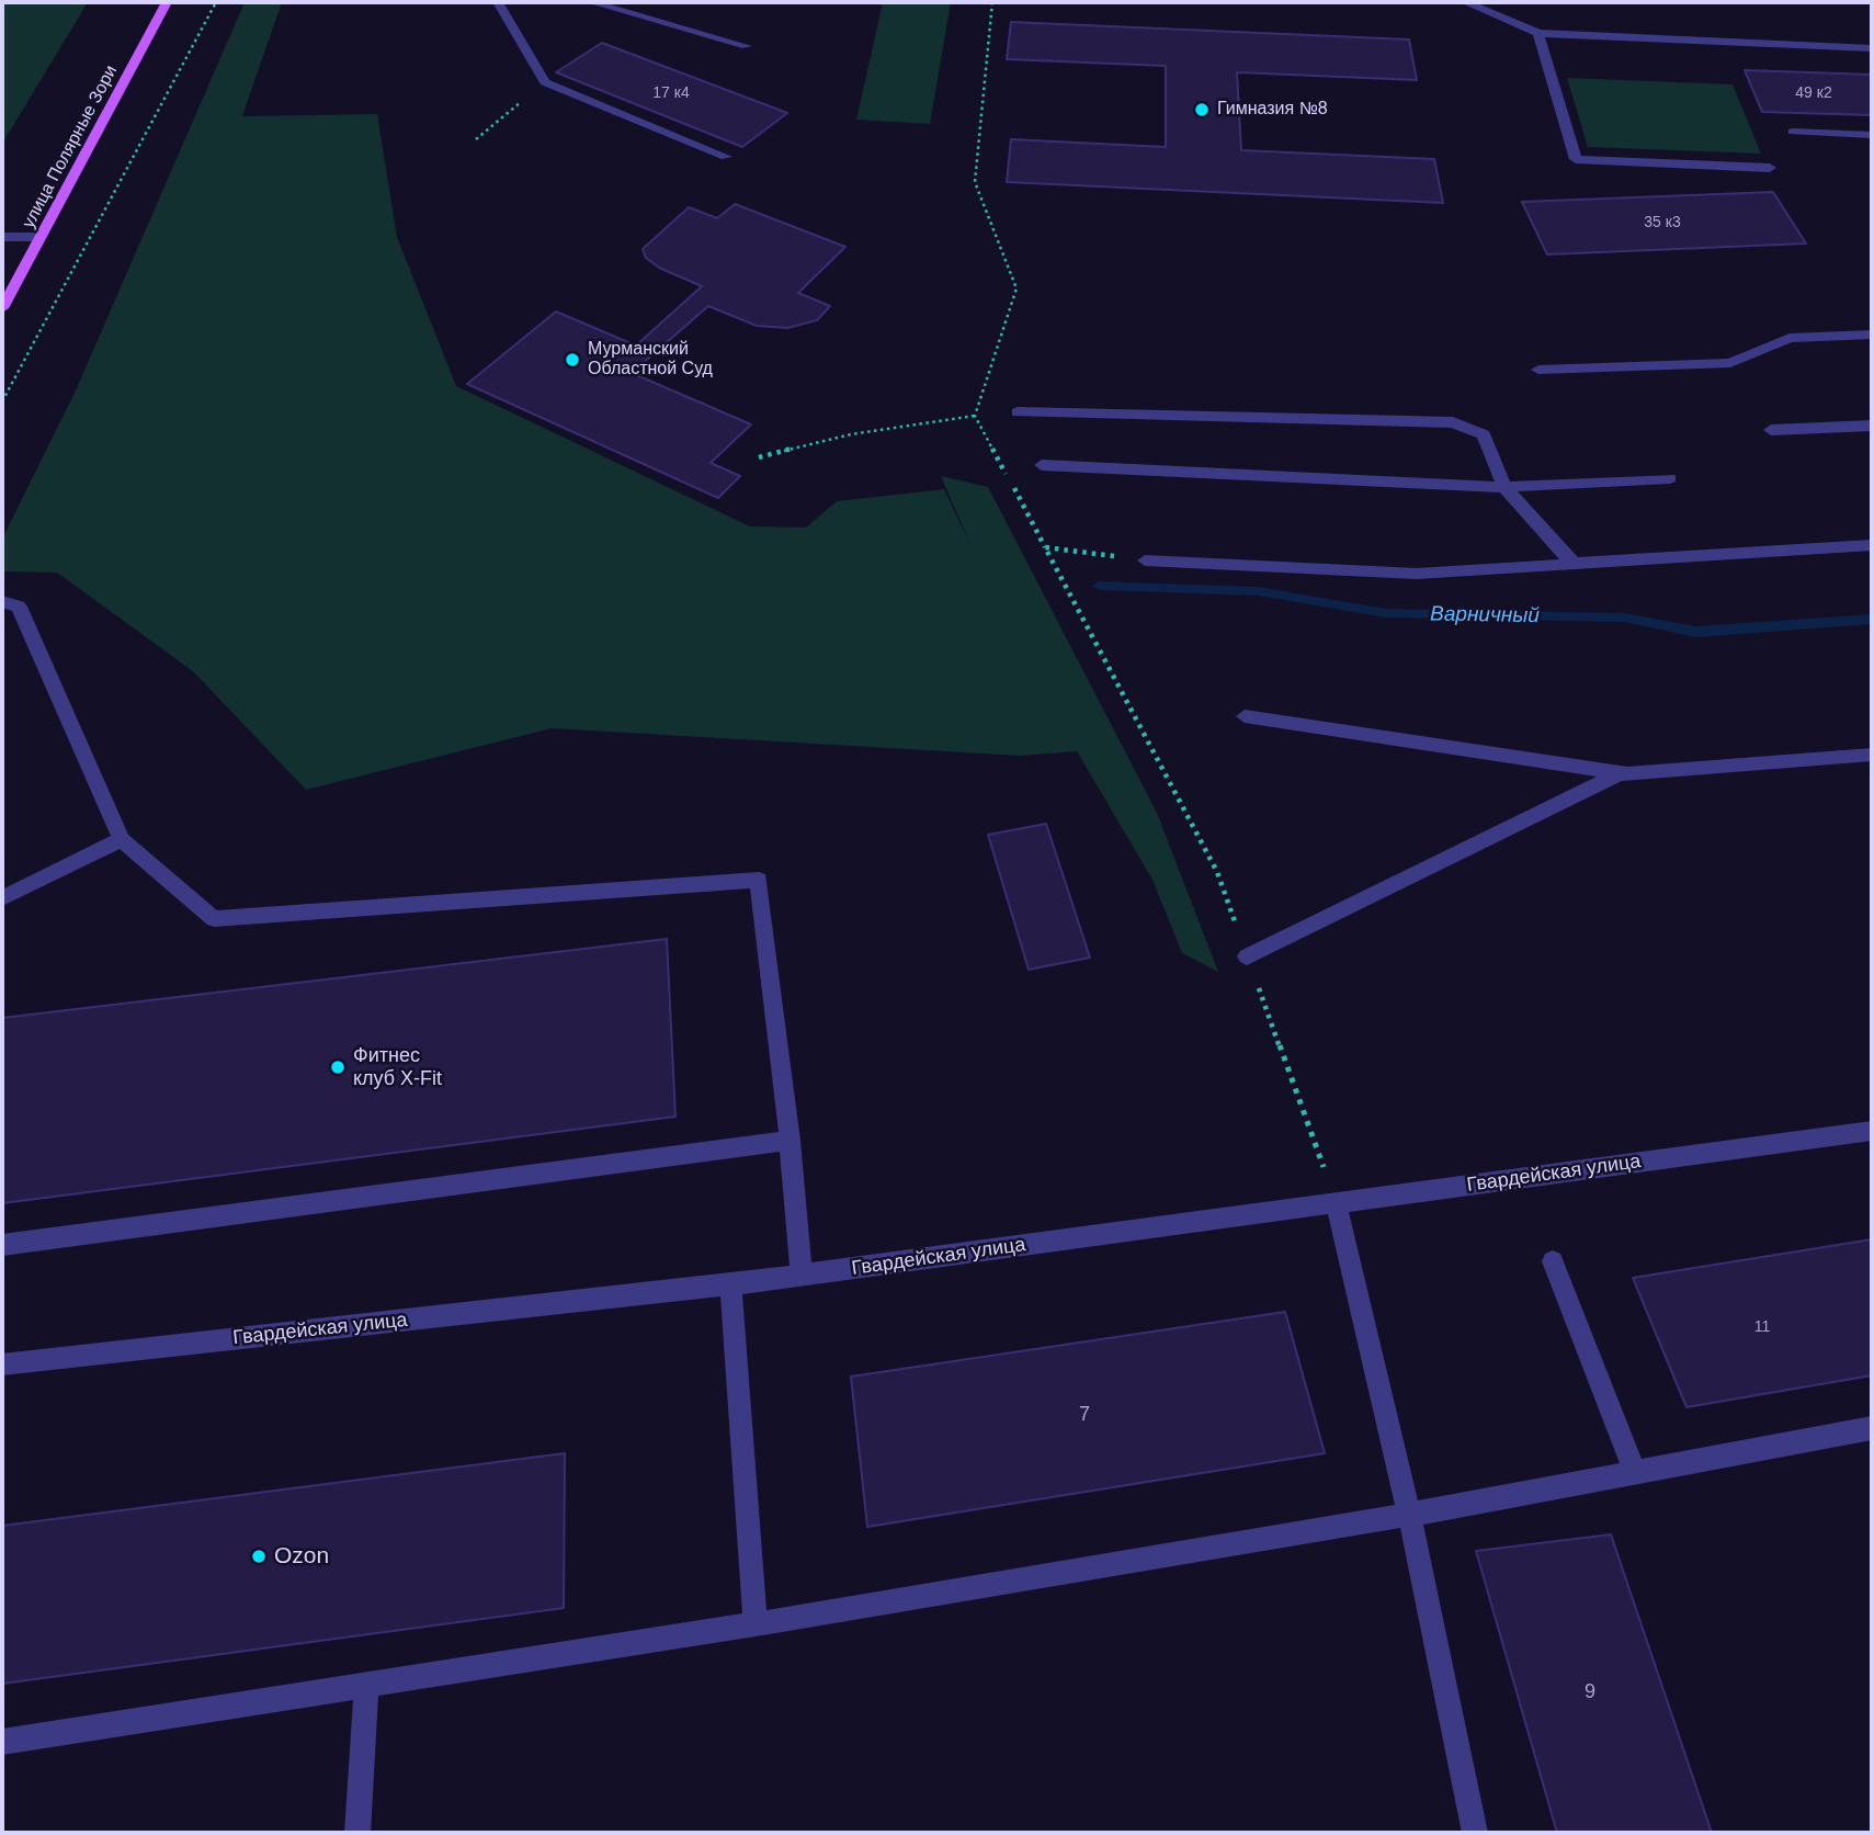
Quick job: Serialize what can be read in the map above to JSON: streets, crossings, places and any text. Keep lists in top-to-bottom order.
{
  "streets": {
    "main road": ["улица Полярные Зори"],
    "street": ["Гвардейская улица"]
  },
  "water": ["Варничный"],
  "places": [
    "Гимназия №8",
    "Мурманский Областной Суд",
    "Фитнес клуб X-Fit",
    "Ozon"
  ],
  "house_numbers": [
    "17 к4",
    "49 к2",
    "35 к3",
    "11",
    "7",
    "9"
  ]
}
